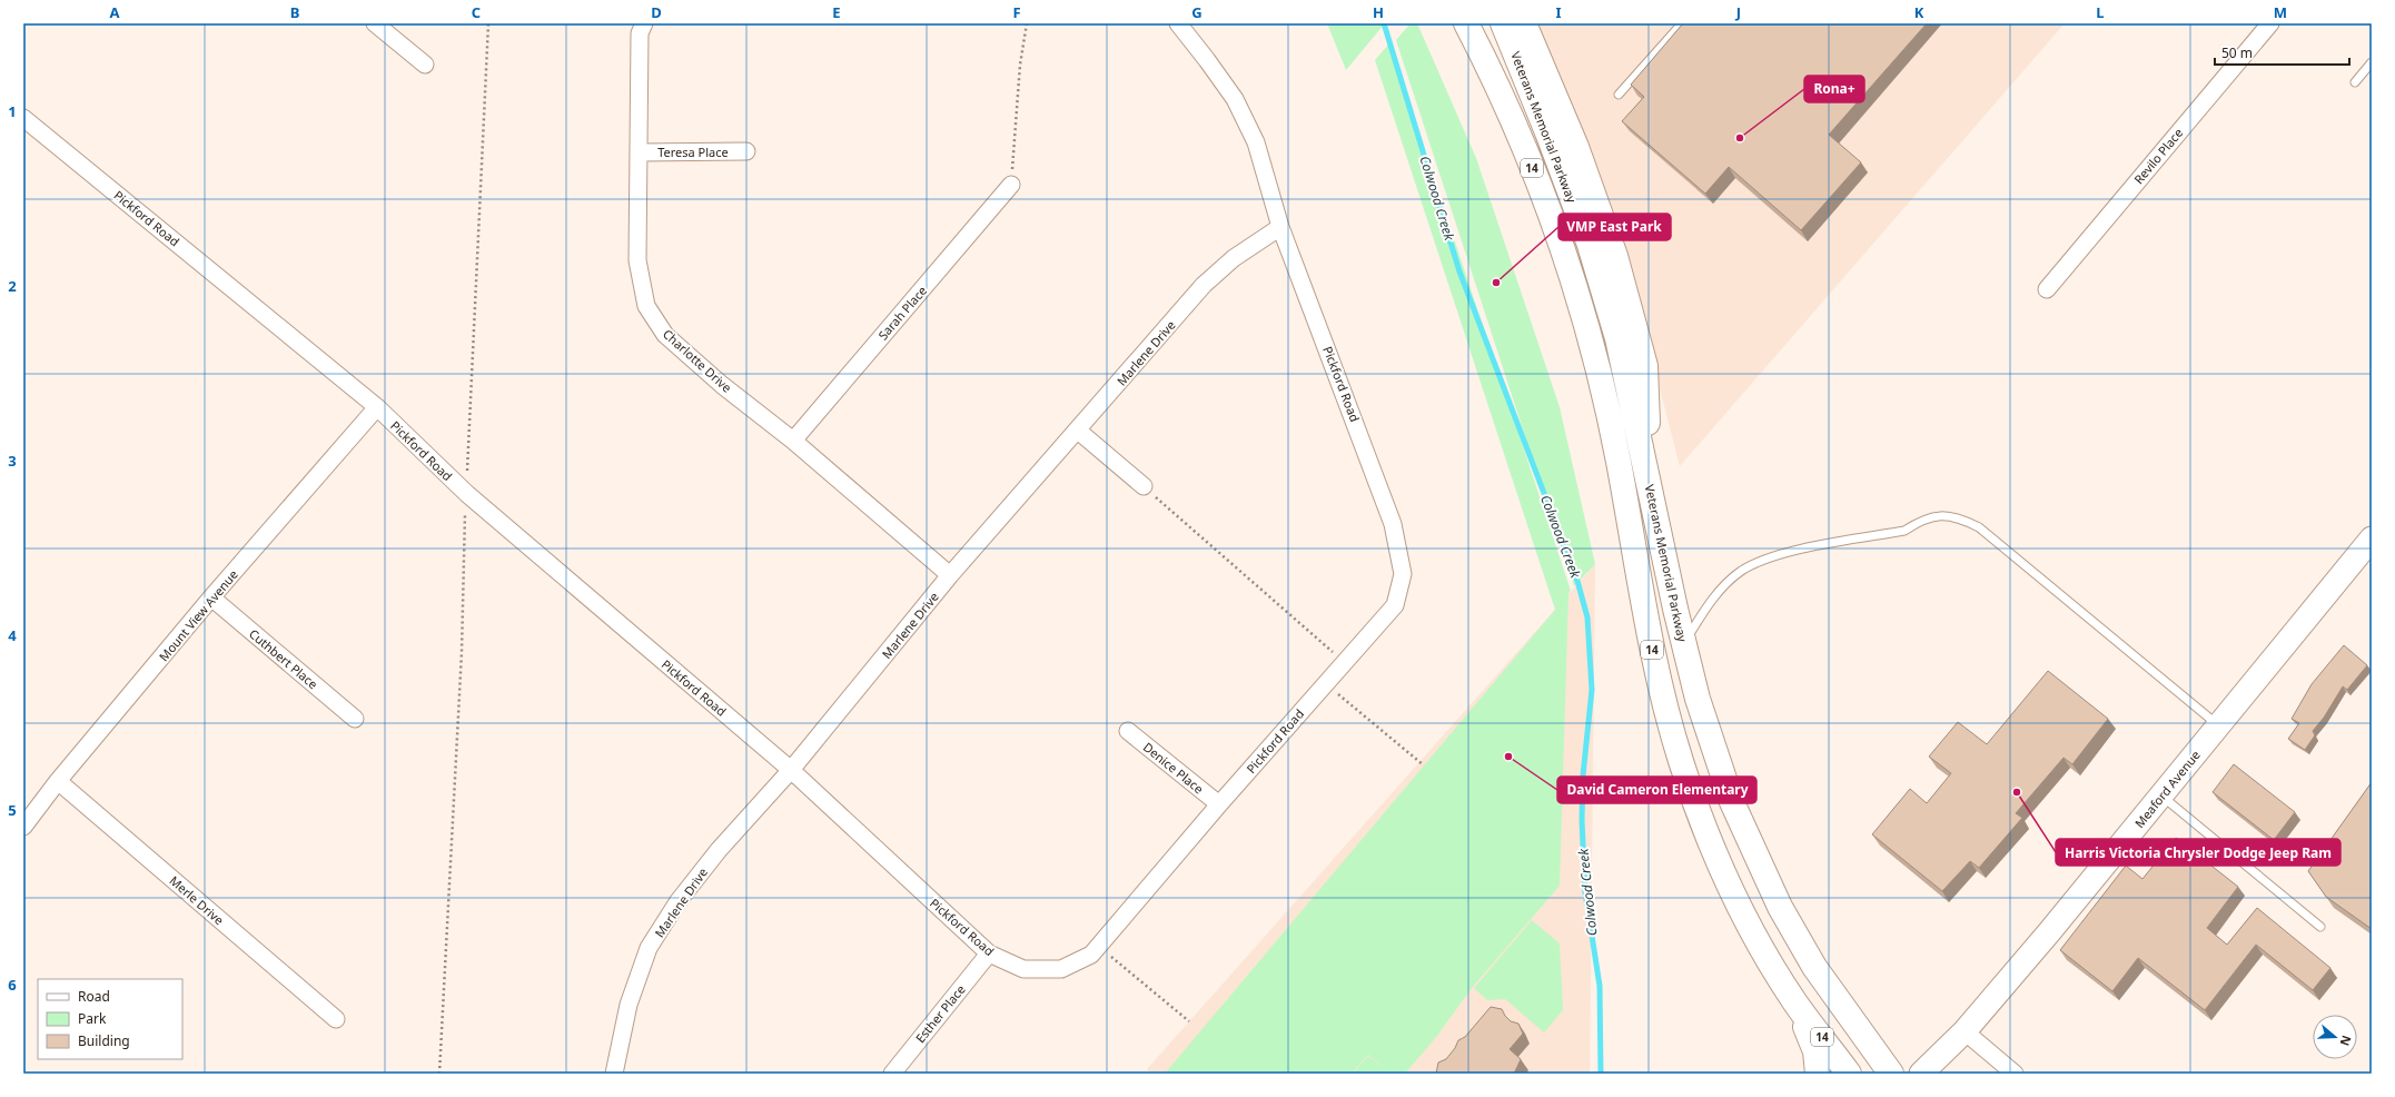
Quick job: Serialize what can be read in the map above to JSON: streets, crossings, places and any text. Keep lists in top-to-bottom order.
{
  "streets": {
    "main road": ["Veterans Memorial Parkway", "14"],
    "street": [
      "Teresa Place",
      "Revilo Place",
      "Pickford Road",
      "Sarah Place",
      "Marlene Drive",
      "Charlotte Drive",
      "Mount View Avenue",
      "Cuthbert Place",
      "Denice Place",
      "Meaford Avenue",
      "Merle Drive",
      "Esther Place"
    ]
  },
  "crossings": [
    ["Teresa Place", "Charlotte Drive"],
    ["Pickford Road", "Marlene Drive"],
    ["Pickford Road", "Mount View Avenue"],
    ["Pickford Road", "Denice Place"],
    ["Pickford Road", "Esther Place"],
    ["Sarah Place", "Charlotte Drive"],
    ["Marlene Drive", "Charlotte Drive"],
    ["Mount View Avenue", "Cuthbert Place"],
    ["Mount View Avenue", "Merle Drive"]
  ],
  "water": ["Colwood Creek"],
  "places": [
    "Rona+",
    "VMP East Park",
    "David Cameron Elementary",
    "Harris Victoria Chrysler Dodge Jeep Ram"
  ],
  "legend": ["Road", "Park", "Building"],
  "scale_bar": "50 m",
  "north": "right",
  "grid": {
    "columns": [
      "A",
      "B",
      "C",
      "D",
      "E",
      "F",
      "G",
      "H",
      "I",
      "J",
      "K",
      "L",
      "M"
    ],
    "rows": [
      "1",
      "2",
      "3",
      "4",
      "5",
      "6"
    ]
  }
}
